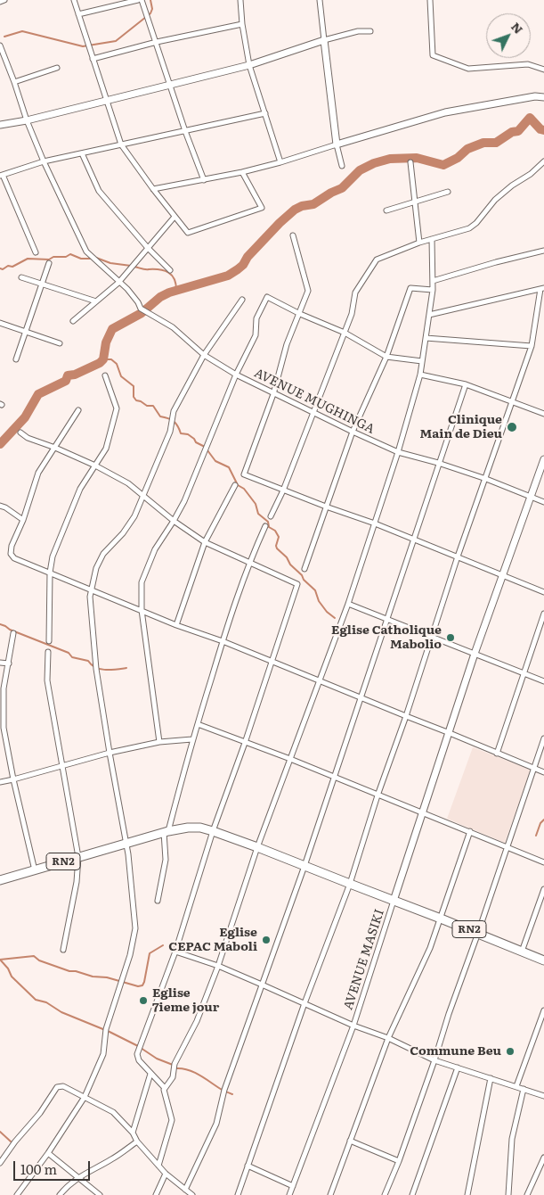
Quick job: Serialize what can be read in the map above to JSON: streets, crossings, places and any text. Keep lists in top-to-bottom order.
{
  "streets": {
    "highway": ["RN2"],
    "street": ["AVENUE MUGHINGA", "AVENUE MASIKI"]
  },
  "crossings": [
    ["RN2", "AVENUE MASIKI"]
  ],
  "places": [
    "Clinique Main de Dieu",
    "Eglise Catholique Mabolio",
    "Eglise CEPAC Maboli",
    "Eglise 7ieme jour",
    "Commune Beu"
  ],
  "scale_bar": "100 m",
  "north": "top right"
}
